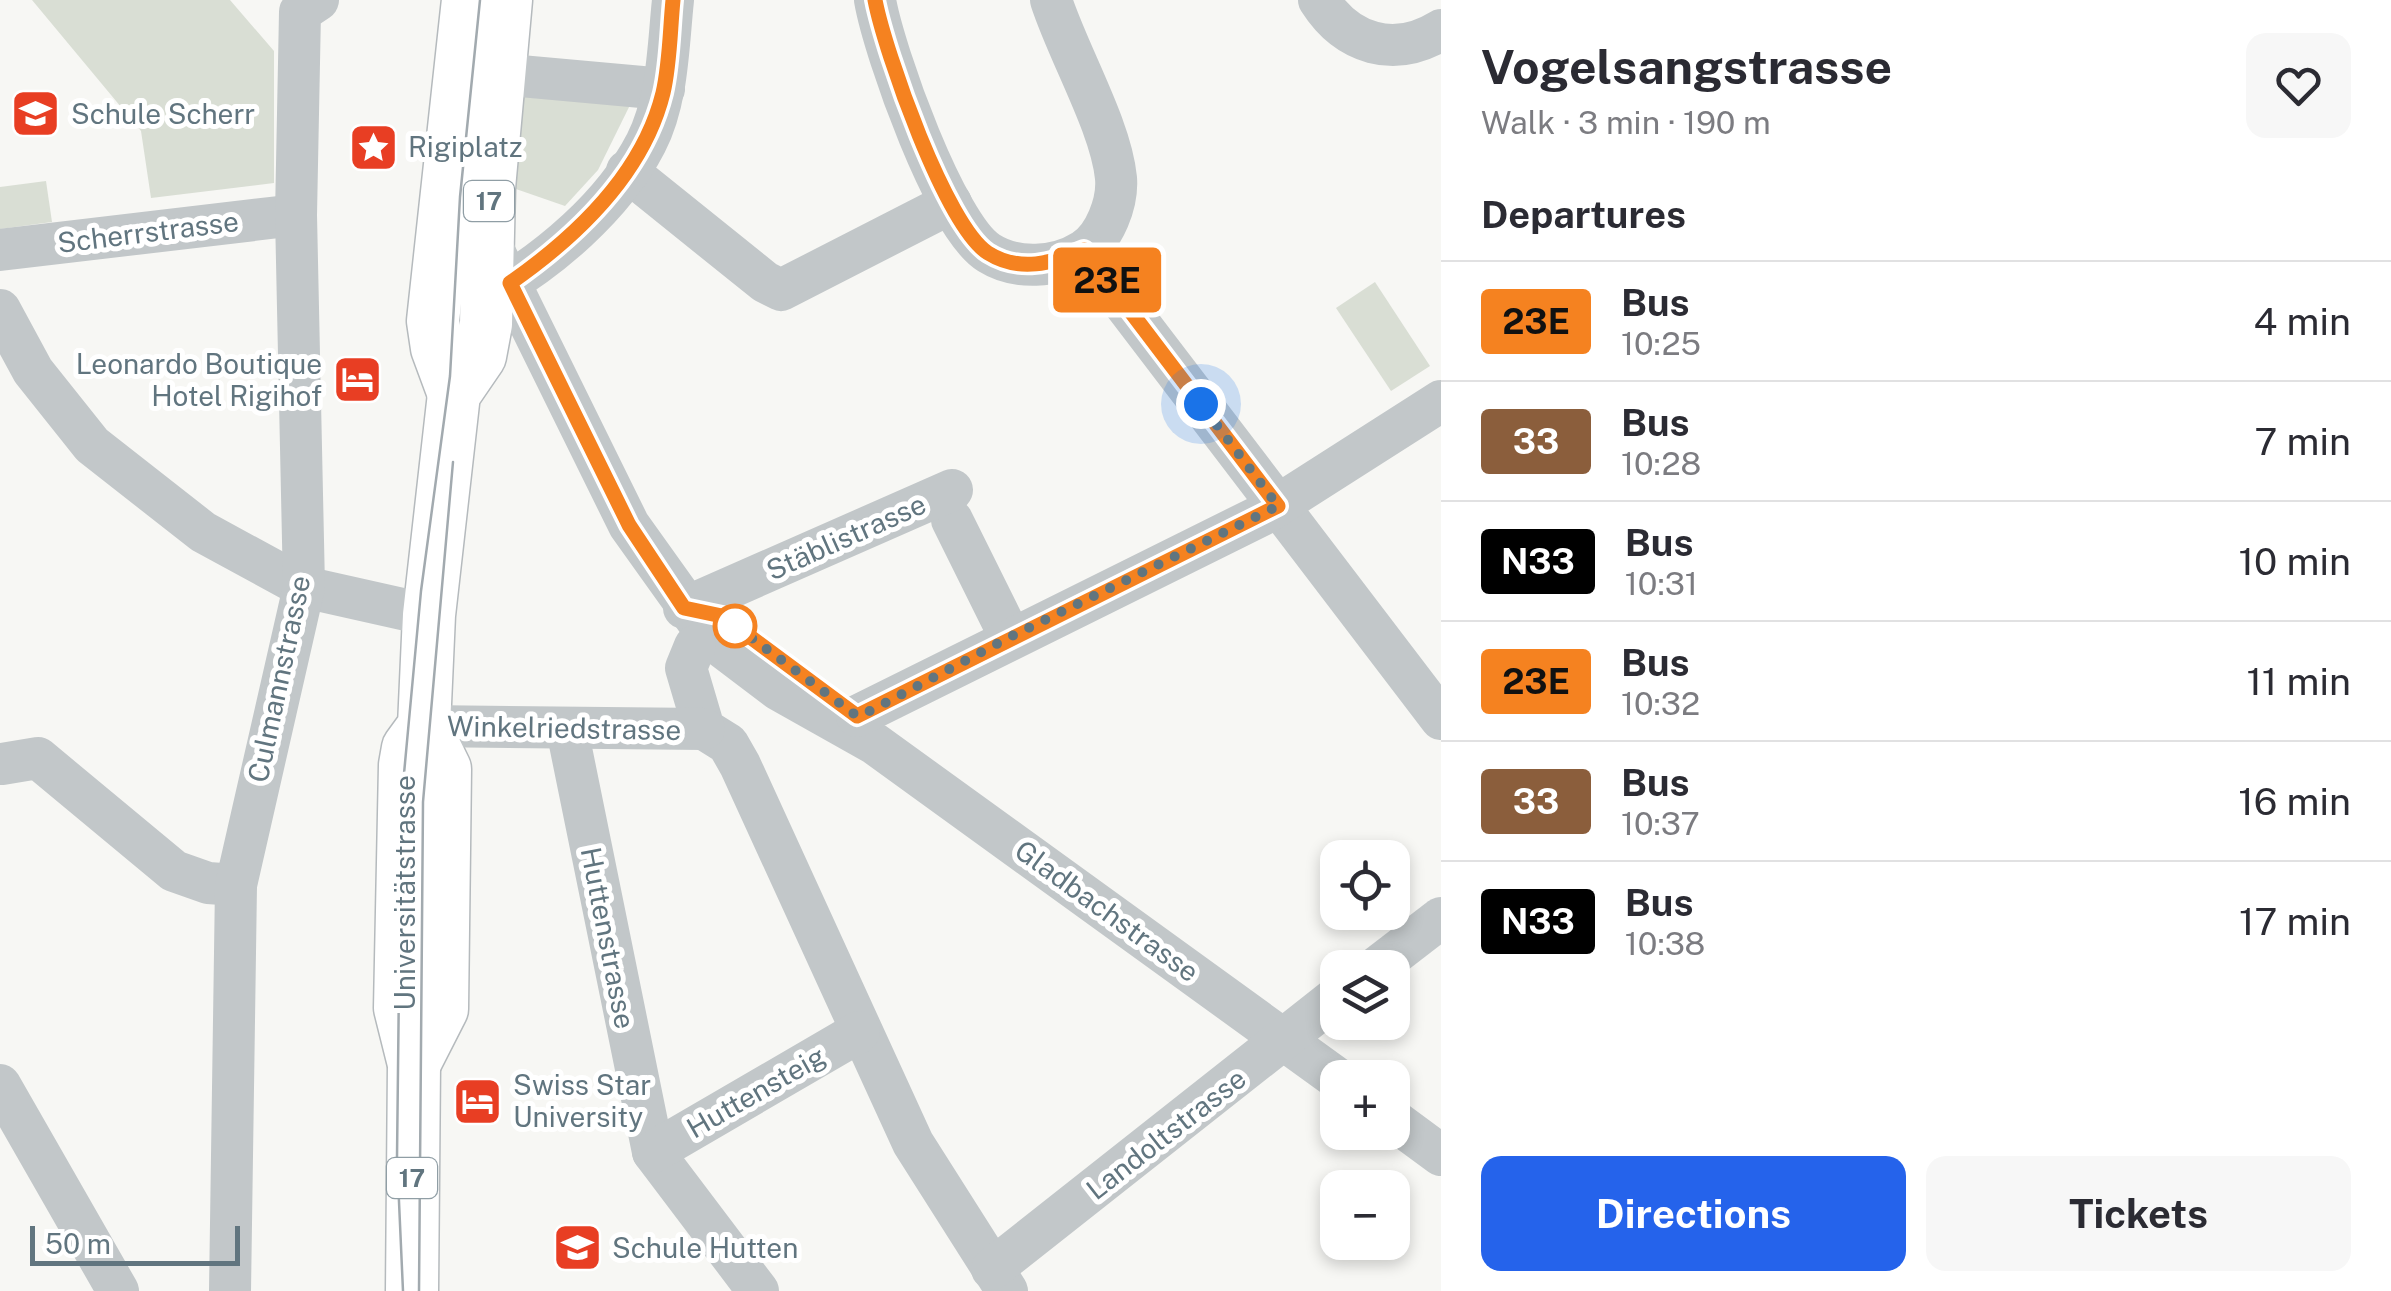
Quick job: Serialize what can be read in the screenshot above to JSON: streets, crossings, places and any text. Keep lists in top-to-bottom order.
{
  "streets": {
    "main road": ["17", "Universitätstrasse"],
    "street": [
      "Scherrstrasse",
      "Stäblistrasse",
      "Culmannstrasse",
      "Winkelriedstrasse",
      "Gladbachstrasse",
      "Huttenstrasse",
      "Huttensteig",
      "Landoltstrasse"
    ]
  },
  "crossings": [
    ["Scherrstrasse", "Culmannstrasse"],
    ["Stäblistrasse", "Gladbachstrasse"],
    ["Winkelriedstrasse", "Universitätstrasse"],
    ["Winkelriedstrasse", "Huttenstrasse"],
    ["Gladbachstrasse", "Landoltstrasse"],
    ["Huttenstrasse", "Huttensteig"]
  ],
  "places": {
    "school or university": ["Schule Scherr", "Schule Hutten"],
    "place": ["Rigiplatz"],
    "hotel": ["Leonardo Boutique Hotel Rigihof", "Swiss Star University"]
  },
  "lines": ["bus line 23E"],
  "scale_bar": "50 m",
  "page": {
    "on_map": "23E",
    "heading": [
      ["Vogelsangstrasse", "Walk · 3 min · 190 m"],
      "Departures"
    ],
    "list": [
      {
        "mark": "23E",
        "name": "Bus",
        "note": "10:25",
        "value": "4 min"
      },
      {
        "mark": "33",
        "name": "Bus",
        "note": "10:28",
        "value": "7 min"
      },
      {
        "mark": "N33",
        "name": "Bus",
        "note": "10:31",
        "value": "10 min"
      },
      {
        "mark": "23E",
        "name": "Bus",
        "note": "10:32",
        "value": "11 min"
      },
      {
        "mark": "33",
        "name": "Bus",
        "note": "10:37",
        "value": "16 min"
      },
      {
        "mark": "N33",
        "name": "Bus",
        "note": "10:38",
        "value": "17 min"
      }
    ],
    "map_buttons": ["+", "−"],
    "buttons": ["Directions", "Tickets"],
    "scale": "50 m"
  }
}
